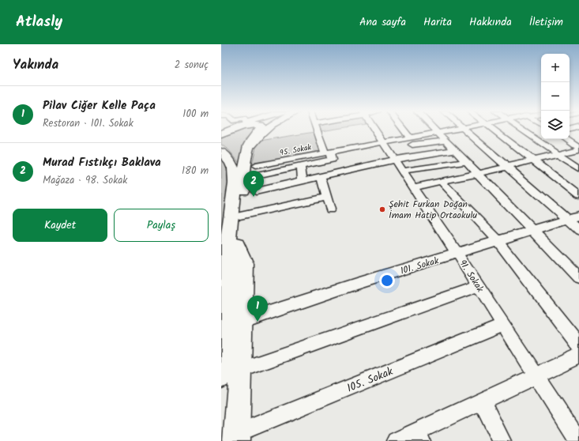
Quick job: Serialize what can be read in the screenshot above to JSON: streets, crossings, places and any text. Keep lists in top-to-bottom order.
{
  "streets": {
    "street": [
      "95. Sokak",
      "101. Sokak",
      "91. Sokak",
      "105. Sokak"
    ]
  },
  "crossings": [
    ["95. Sokak", "91. Sokak"],
    ["101. Sokak", "91. Sokak"],
    ["91. Sokak", "105. Sokak"]
  ],
  "places": ["Şehit Furkan Doğan İmam Hatip Ortaokulu"],
  "page": {
    "header": "Atlasly",
    "nav": [
      "Ana sayfa",
      "Harita",
      "Hakkında",
      "İletişim"
    ],
    "heading": ["Yakında", "2 sonuç"],
    "map_buttons": ["+", "−"],
    "list": [
      {
        "mark": "1",
        "name": "Pilav Ciğer Kelle Paça",
        "note": "Restoran · 101. Sokak",
        "value": "100 m"
      },
      {
        "mark": "2",
        "name": "Murad Fıstıkçı Baklava",
        "note": "Mağaza · 98. Sokak",
        "value": "180 m"
      }
    ],
    "pins": ["2", "1"],
    "buttons": ["Kaydet", "Paylaş"]
  }
}
